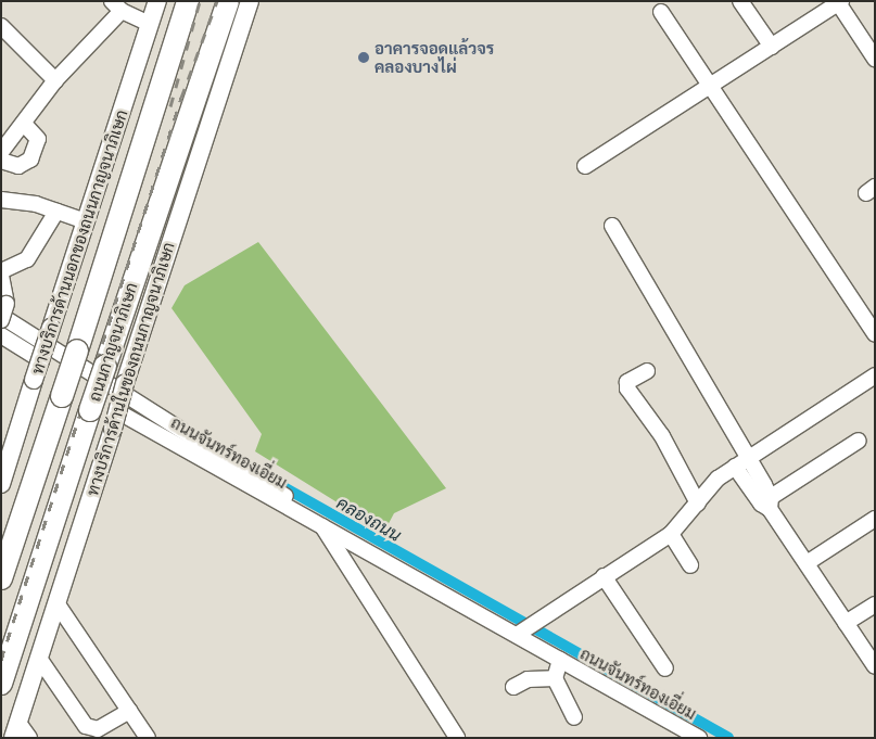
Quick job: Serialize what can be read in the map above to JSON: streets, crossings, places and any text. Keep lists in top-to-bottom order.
{
  "streets": {
    "highway": ["ถนนกาญจนาภิเษก"],
    "main road": ["ทางบริการด้านนอกของถนนกาญจนาภิเษก", "ทางบริการด้านในของถนนกาญจนาภิเษก"],
    "street": ["ถนนจันทร์ทองเอี่ยม"]
  },
  "crossings": [
    ["ทางบริการด้านในของถนนกาญจนาภิเษก", "ถนนจันทร์ทองเอี่ยม"]
  ],
  "water": ["คลองถนน"],
  "places": ["อาคารจอดแล้วจร คลองบางไผ่"]
}
